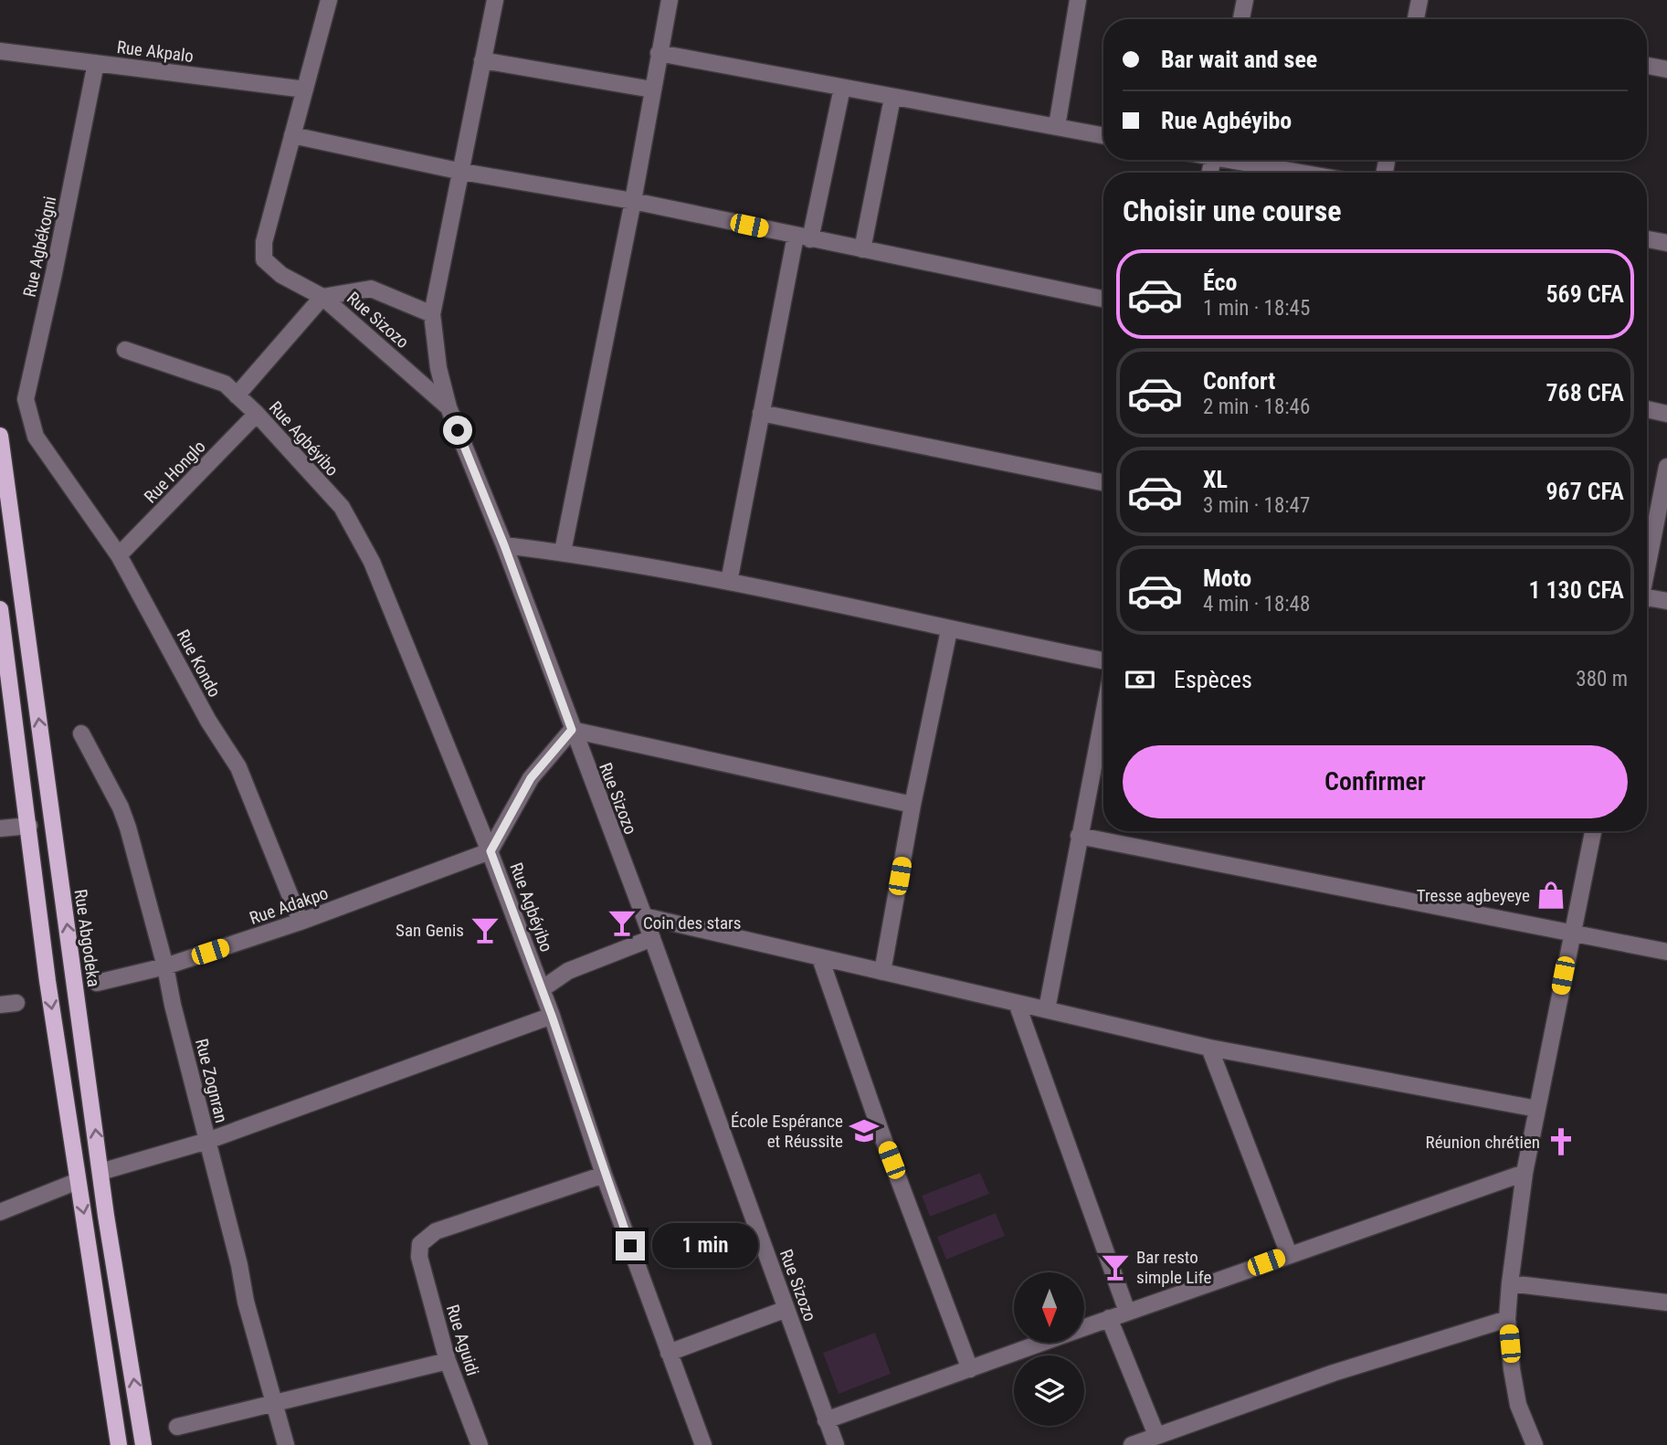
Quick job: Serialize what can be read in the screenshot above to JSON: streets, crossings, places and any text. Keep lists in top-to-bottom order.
{
  "streets": {
    "main road": ["Rue Abgodeka"],
    "street": [
      "Rue Akpalo",
      "Rue Agbékogni",
      "Rue Sizozo",
      "Rue Agbéyibo",
      "Rue Honglo",
      "Rue Kondo",
      "Rue Adakpo",
      "Rue Zognran",
      "Rue Aguidi"
    ]
  },
  "crossings": [
    ["Rue Akpalo", "Rue Agbékogni"],
    ["Rue Agbékogni", "Rue Kondo"],
    ["Rue Agbéyibo", "Rue Honglo"],
    ["Rue Agbéyibo", "Rue Adakpo"],
    ["Rue Agbéyibo", "Rue Aguidi"],
    ["Rue Honglo", "Rue Kondo"],
    ["Rue Kondo", "Rue Adakpo"],
    ["Rue Adakpo", "Rue Zognran"]
  ],
  "places": {
    "shop": ["Tresse agbeyeye"],
    "bar": ["Coin des stars", "San Genis", "Bar resto simple Life"],
    "school or university": ["École Espérance et Réussite"],
    "church": ["Réunion chrétien"]
  },
  "north": "bottom",
  "page": {
    "banner": ["Bar wait and see", "Rue Agbéyibo"],
    "heading": "Choisir une course",
    "list": [
      {
        "name": "Éco",
        "note": "1 min · 18:45",
        "value": "569 CFA"
      },
      {
        "name": "Confort",
        "note": "2 min · 18:46",
        "value": "768 CFA"
      },
      {
        "name": "XL",
        "note": "3 min · 18:47",
        "value": "967 CFA"
      },
      {
        "name": "Moto",
        "note": "4 min · 18:48",
        "value": "1 130 CFA"
      }
    ],
    "pay": ["Espèces", "380 m"],
    "buttons": "Confirmer",
    "bubble": "1 min"
  }
}
